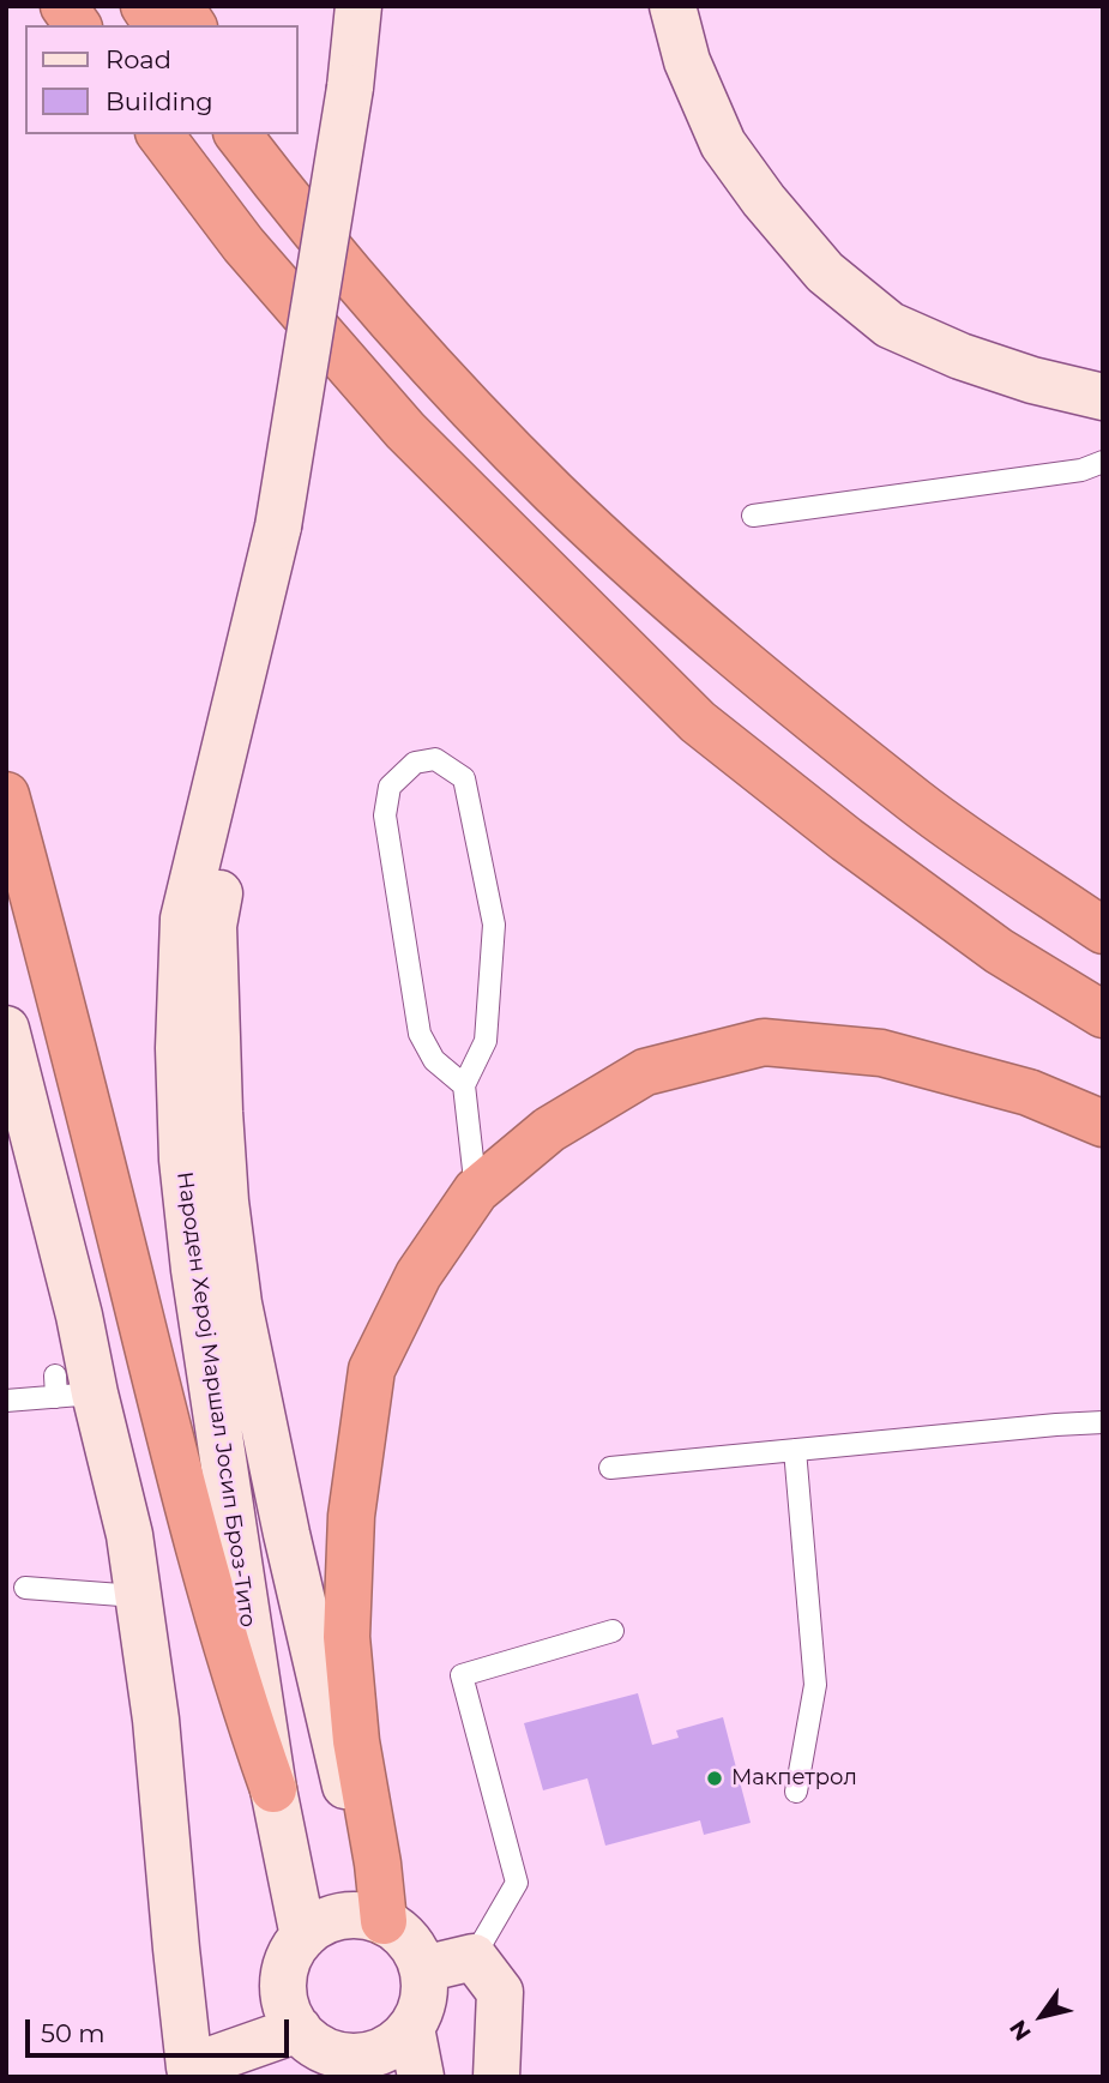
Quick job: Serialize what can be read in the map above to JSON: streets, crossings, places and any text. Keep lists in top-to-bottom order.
{
  "streets": {
    "main road": ["Народен Херој Маршал Јосип Броз-Тито"]
  },
  "places": ["Макпетрол"],
  "legend": ["Road", "Building"],
  "scale_bar": "50 m",
  "north": "bottom left"
}
